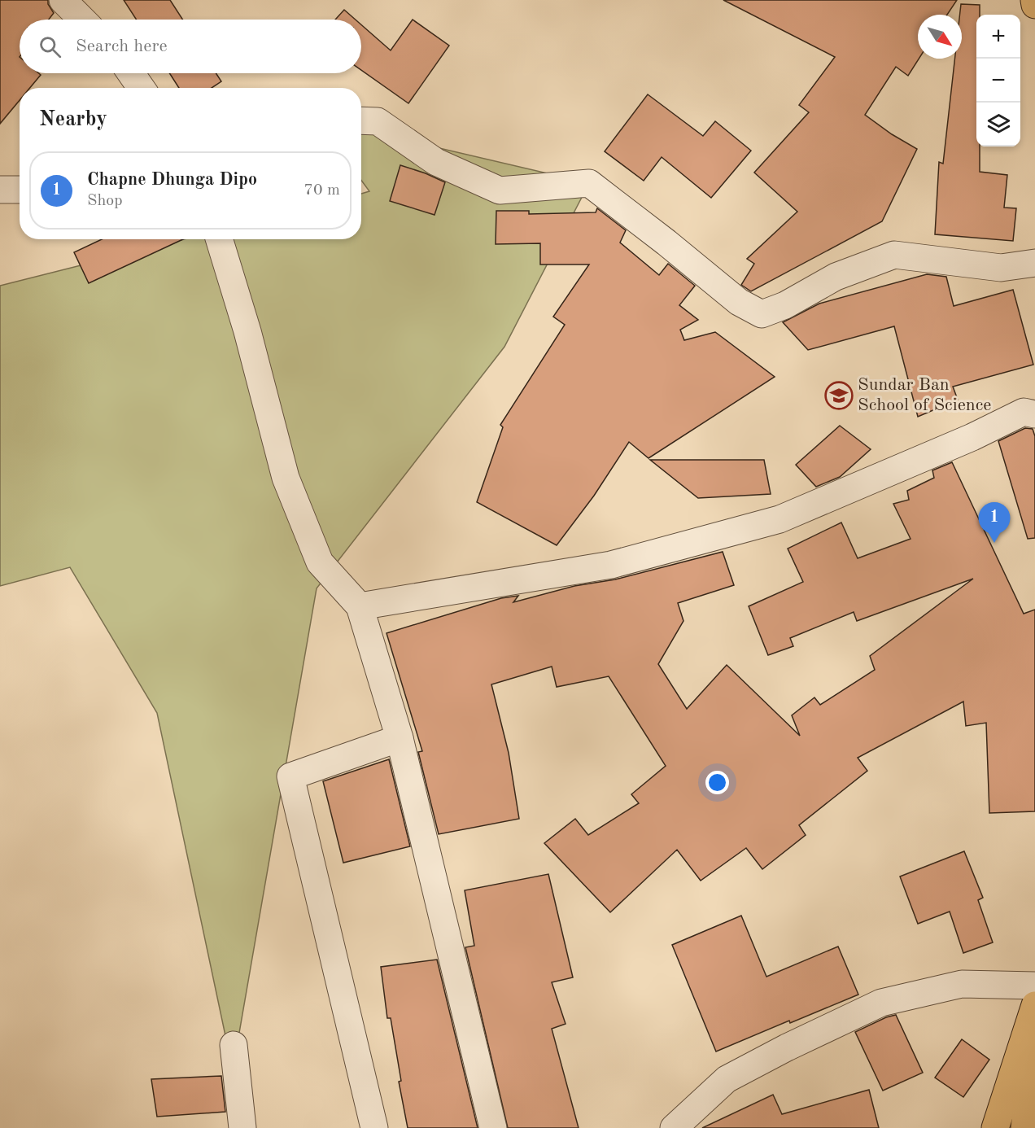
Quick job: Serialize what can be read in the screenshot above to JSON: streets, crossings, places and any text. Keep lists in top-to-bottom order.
{
  "places": {
    "school or university": ["Sundar Ban School of Science"]
  },
  "north": "bottom right",
  "page": {
    "map_buttons": ["+", "−"],
    "search": "Search here",
    "heading": "Nearby",
    "list": [
      {
        "mark": "1",
        "name": "Chapne Dhunga Dipo",
        "note": "Shop",
        "value": "70 m"
      }
    ],
    "pins": "1"
  }
}
